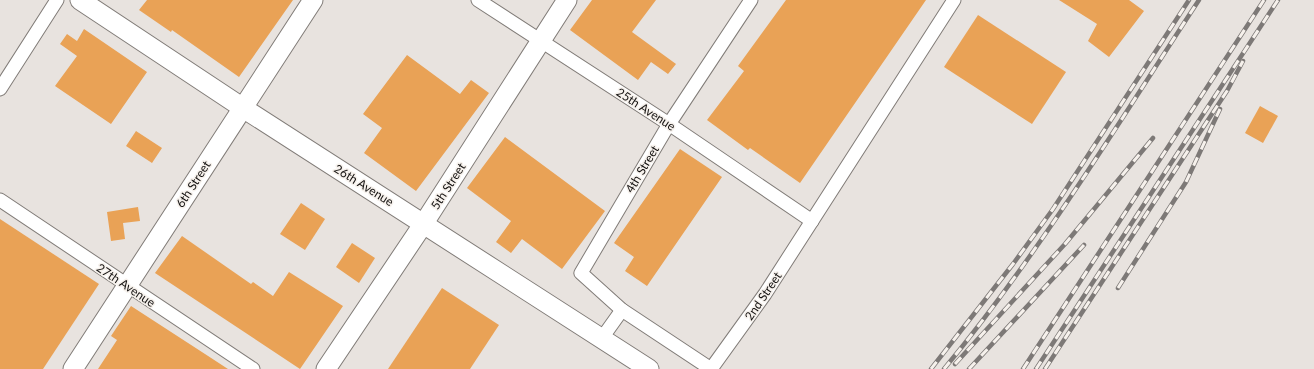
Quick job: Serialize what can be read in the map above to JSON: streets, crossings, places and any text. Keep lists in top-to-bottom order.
{
  "streets": {
    "street": [
      "25th Avenue",
      "4th Street",
      "6th Street",
      "26th Avenue",
      "5th Street",
      "27th Avenue",
      "2nd Street"
    ]
  },
  "crossings": [
    ["25th Avenue", "4th Street"],
    ["25th Avenue", "5th Street"],
    ["25th Avenue", "2nd Street"],
    ["4th Street", "2nd Street"],
    ["6th Street", "26th Avenue"],
    ["6th Street", "27th Avenue"],
    ["26th Avenue", "5th Street"]
  ]
}
